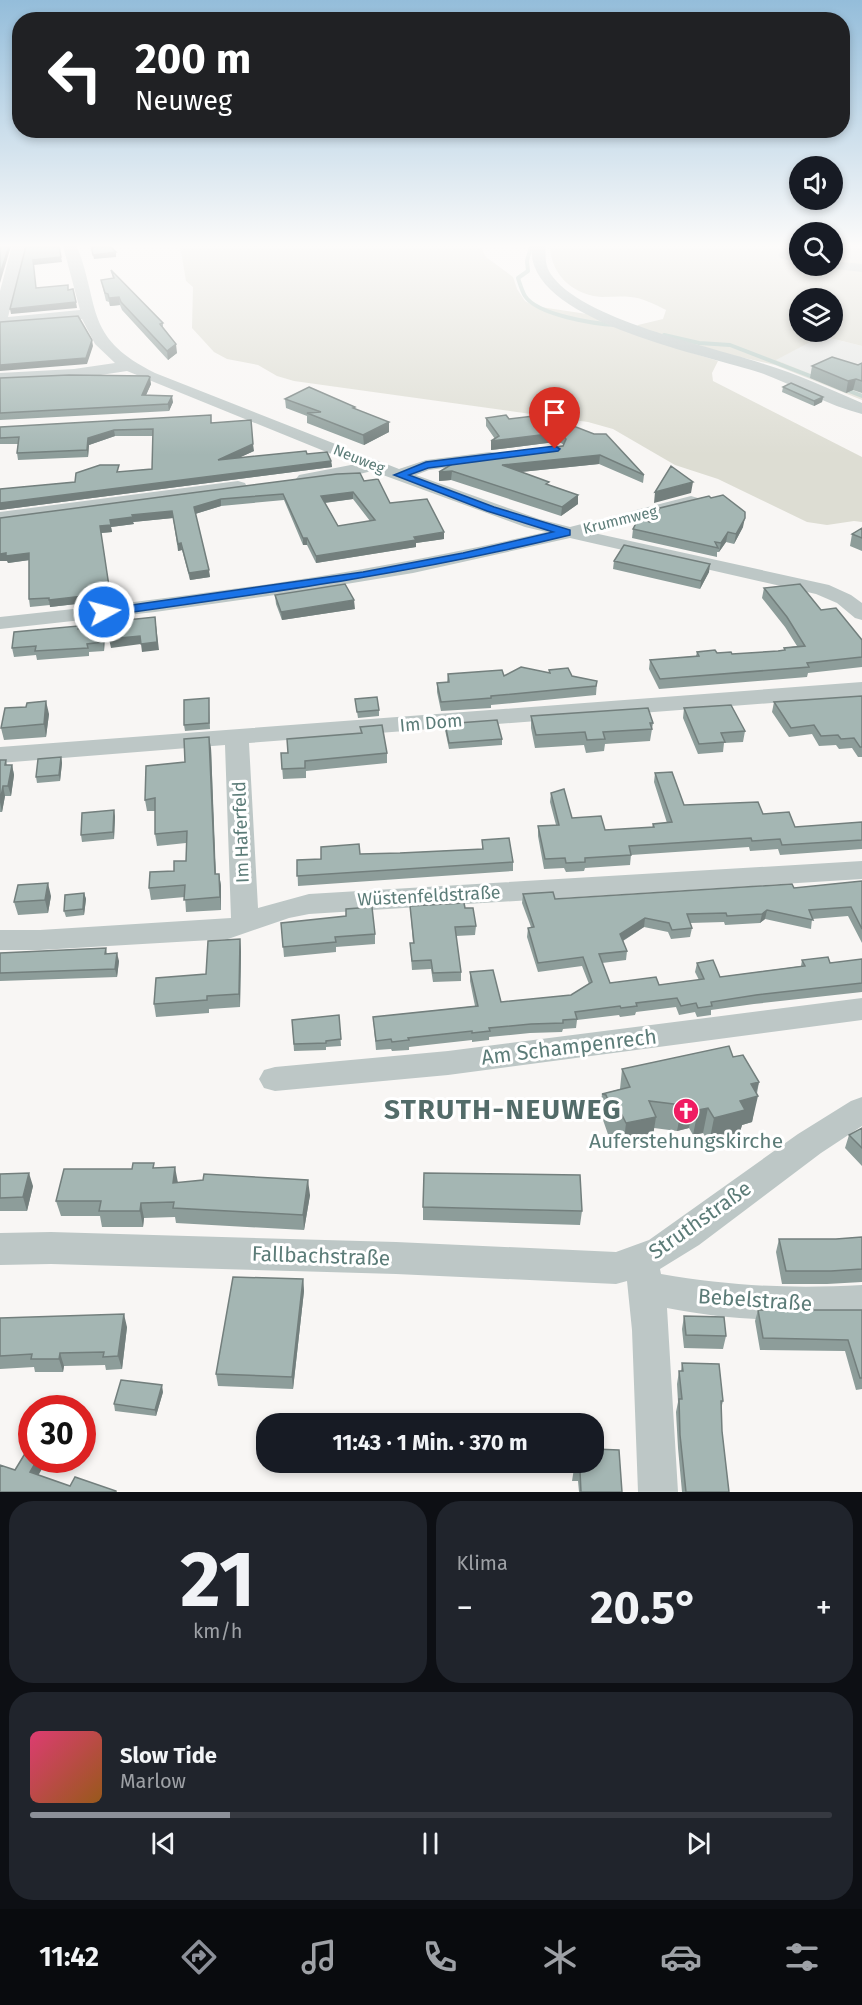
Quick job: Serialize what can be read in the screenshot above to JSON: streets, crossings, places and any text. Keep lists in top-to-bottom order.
{
  "streets": {
    "street": [
      "Neuweg",
      "Krummweg",
      "Im Dom",
      "Im Haferfeld",
      "Wüstenfeldstraße",
      "Am Schampenrech",
      "Struthstraße",
      "Fallbachstraße",
      "Bebelstraße"
    ]
  },
  "crossings": [
    ["Neuweg", "Krummweg"],
    ["Im Dom", "Im Haferfeld"],
    ["Im Haferfeld", "Wüstenfeldstraße"],
    ["Struthstraße", "Fallbachstraße"],
    ["Struthstraße", "Bebelstraße"],
    ["Fallbachstraße", "Bebelstraße"]
  ],
  "districts": ["STRUTH-NEUWEG"],
  "places": {
    "church": ["Auferstehungskirche"]
  },
  "page": {
    "turn": ["200 m", "Neuweg"],
    "limit": "30",
    "trip": "11:43 · 1 Min. · 370 m",
    "tile": [
      ["21", "km/h"],
      "Klima"
    ],
    "heat": ["−", "20.5°", "+"],
    "song": ["Slow Tide", "Marlow"],
    "tabs": "11:42"
  }
}
